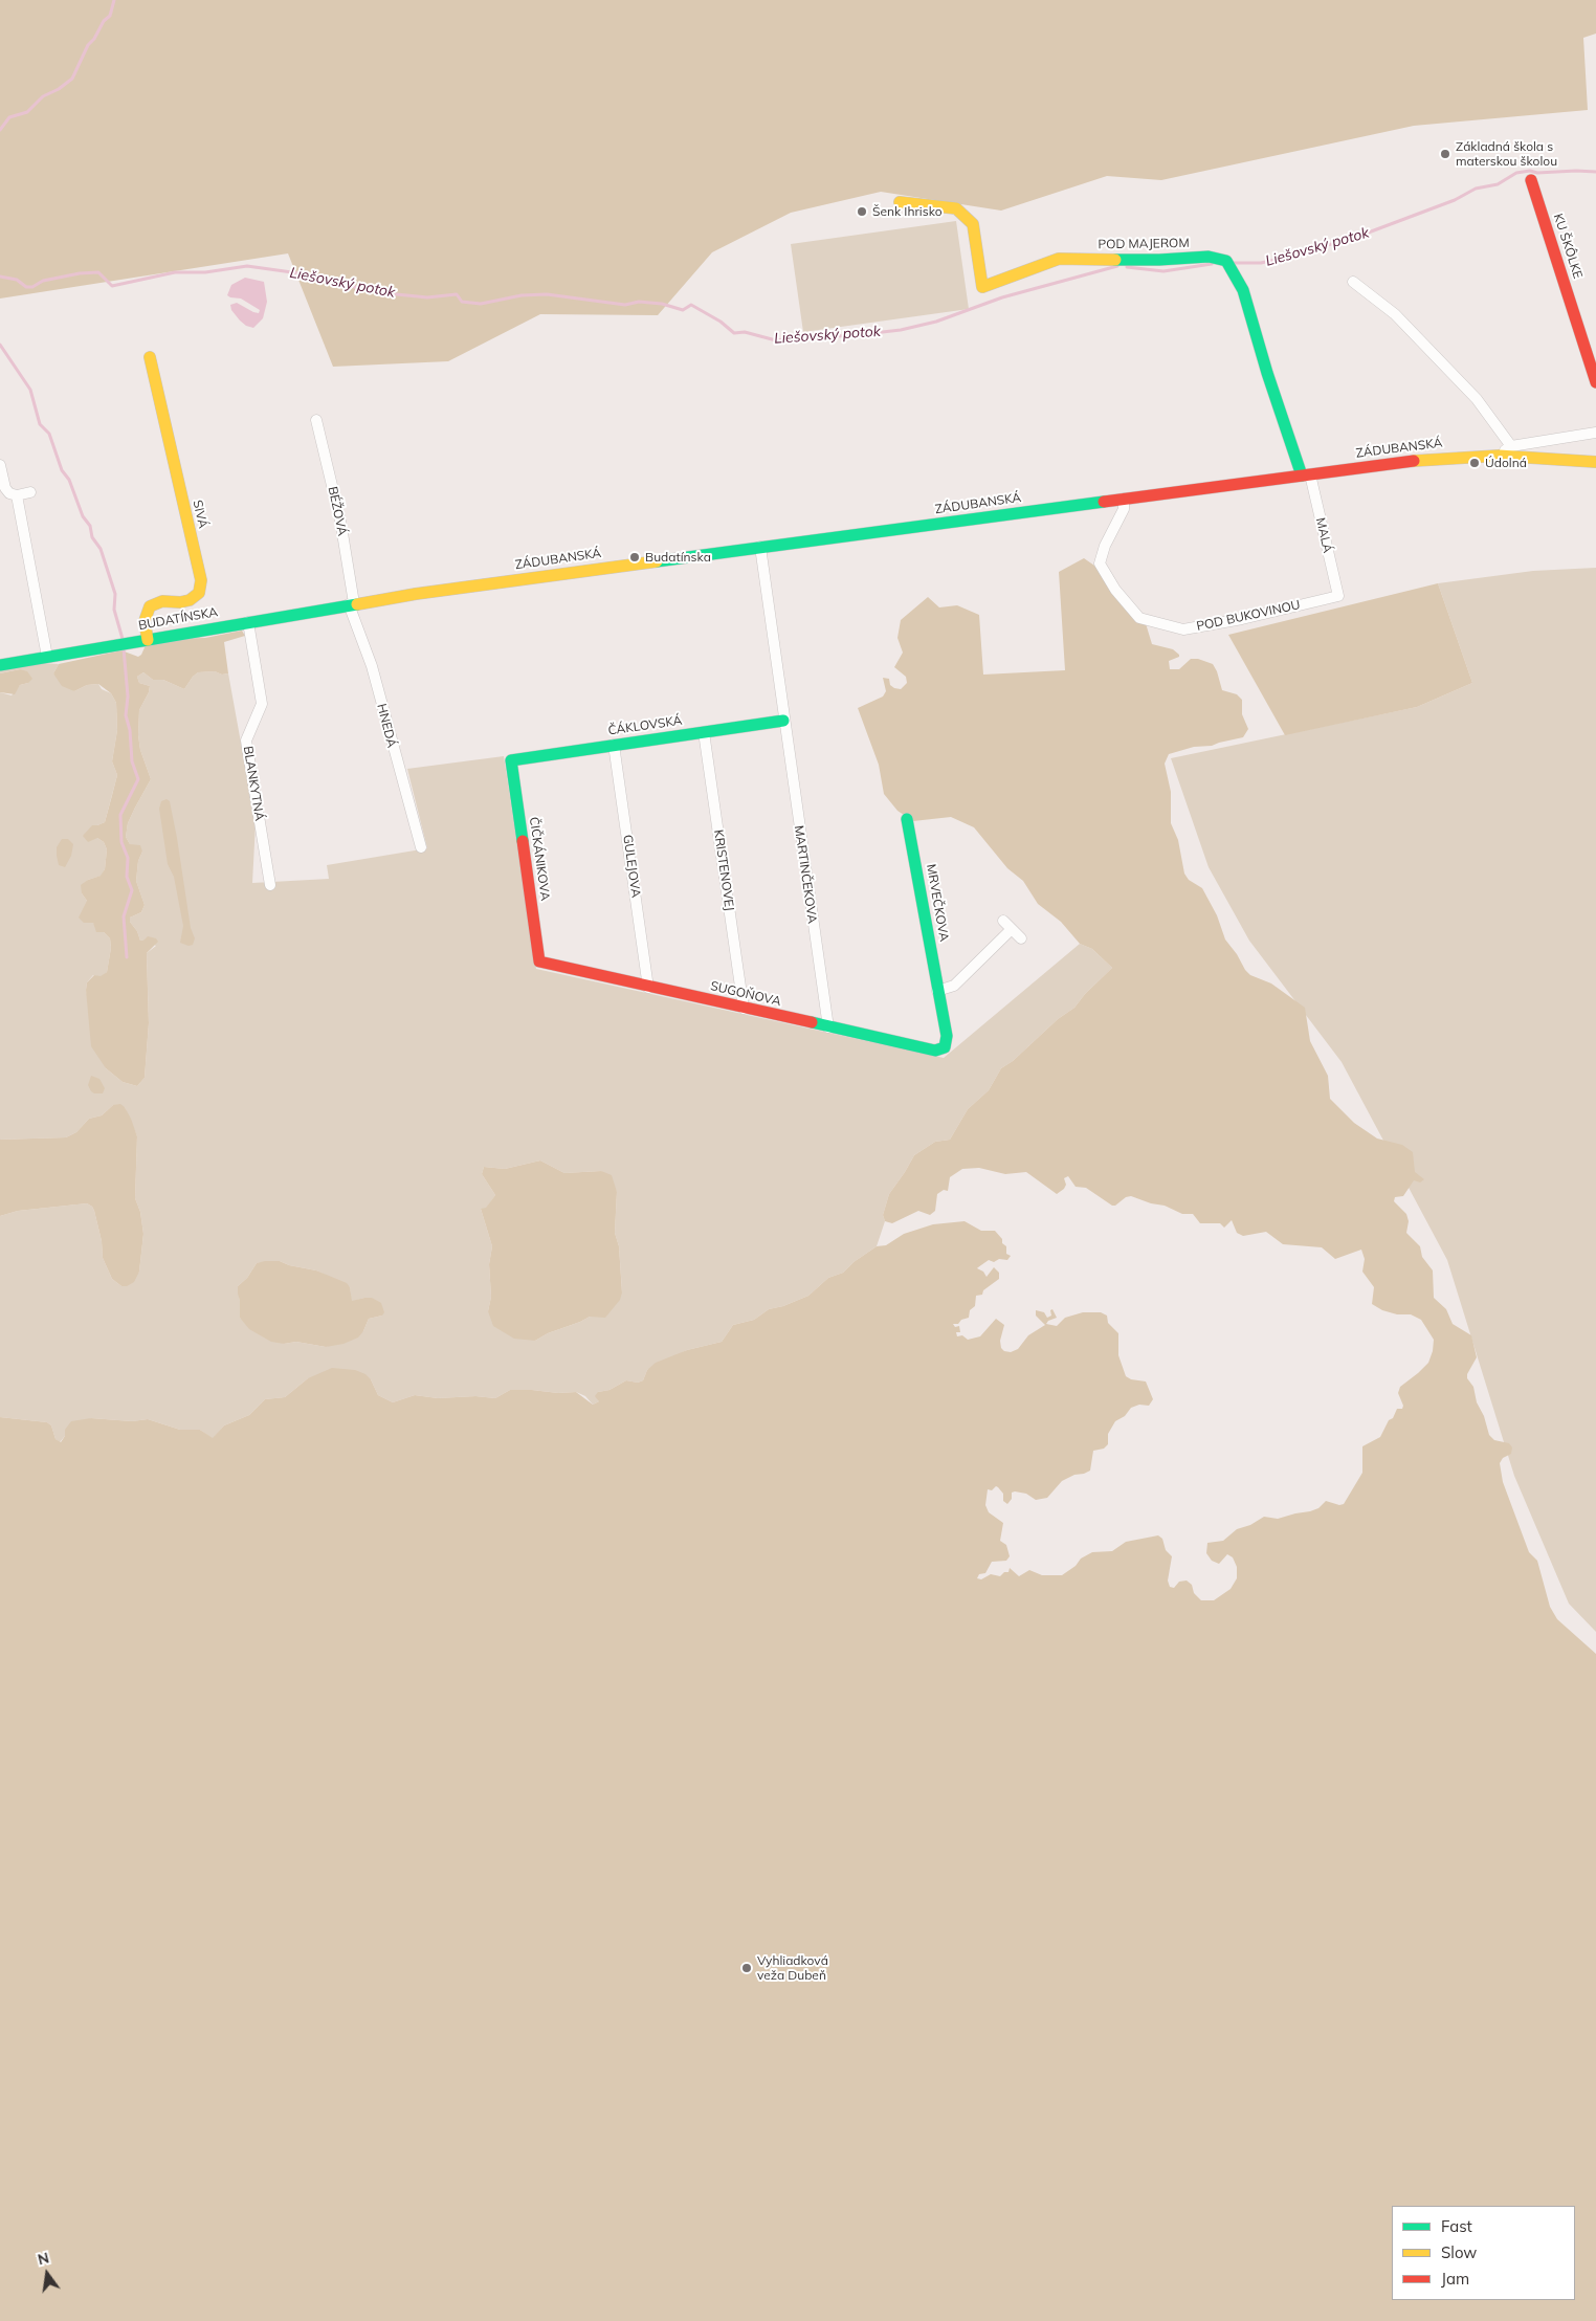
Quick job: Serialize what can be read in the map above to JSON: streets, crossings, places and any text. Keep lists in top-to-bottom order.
{
  "streets": {
    "street": [
      "POD MAJEROM",
      "KU ŠKÔLKE",
      "ZÁDUBANSKÁ",
      "BÉŽOVÁ",
      "SIVÁ",
      "MALÁ",
      "POD BUKOVINOU",
      "BUDATÍNSKA",
      "HNEDÁ",
      "ČÁKLOVSKÁ",
      "BLANKYTNÁ",
      "ČIČKÁNIKOVA",
      "GULEJOVA",
      "KRISTENOVEJ",
      "MARTINČEKOVA",
      "MRVEČKOVA",
      "SUGOŇOVA"
    ]
  },
  "crossings": [
    ["POD MAJEROM", "ZÁDUBANSKÁ"],
    ["POD MAJEROM", "MALÁ"],
    ["ZÁDUBANSKÁ", "BÉŽOVÁ"],
    ["ZÁDUBANSKÁ", "MALÁ"],
    ["ZÁDUBANSKÁ", "POD BUKOVINOU"],
    ["ZÁDUBANSKÁ", "BUDATÍNSKA"],
    ["ZÁDUBANSKÁ", "HNEDÁ"],
    ["ZÁDUBANSKÁ", "MARTINČEKOVA"],
    ["BÉŽOVÁ", "BUDATÍNSKA"],
    ["BÉŽOVÁ", "HNEDÁ"],
    ["SIVÁ", "BUDATÍNSKA"],
    ["MALÁ", "POD BUKOVINOU"],
    ["BUDATÍNSKA", "HNEDÁ"],
    ["BUDATÍNSKA", "BLANKYTNÁ"],
    ["ČÁKLOVSKÁ", "ČIČKÁNIKOVA"],
    ["ČÁKLOVSKÁ", "GULEJOVA"],
    ["ČÁKLOVSKÁ", "KRISTENOVEJ"],
    ["ČÁKLOVSKÁ", "MARTINČEKOVA"],
    ["ČIČKÁNIKOVA", "SUGOŇOVA"],
    ["GULEJOVA", "SUGOŇOVA"],
    ["KRISTENOVEJ", "SUGOŇOVA"],
    ["MARTINČEKOVA", "SUGOŇOVA"],
    ["MRVEČKOVA", "SUGOŇOVA"]
  ],
  "water": ["Liešovský potok"],
  "places": [
    "Základná škola s materskou školou",
    "Šenk Ihrisko",
    "Údolná",
    "Budatínska",
    "Vyhliadková veža Dubeň"
  ],
  "legend": ["Fast", "Slow", "Jam"],
  "north": "top"
}
